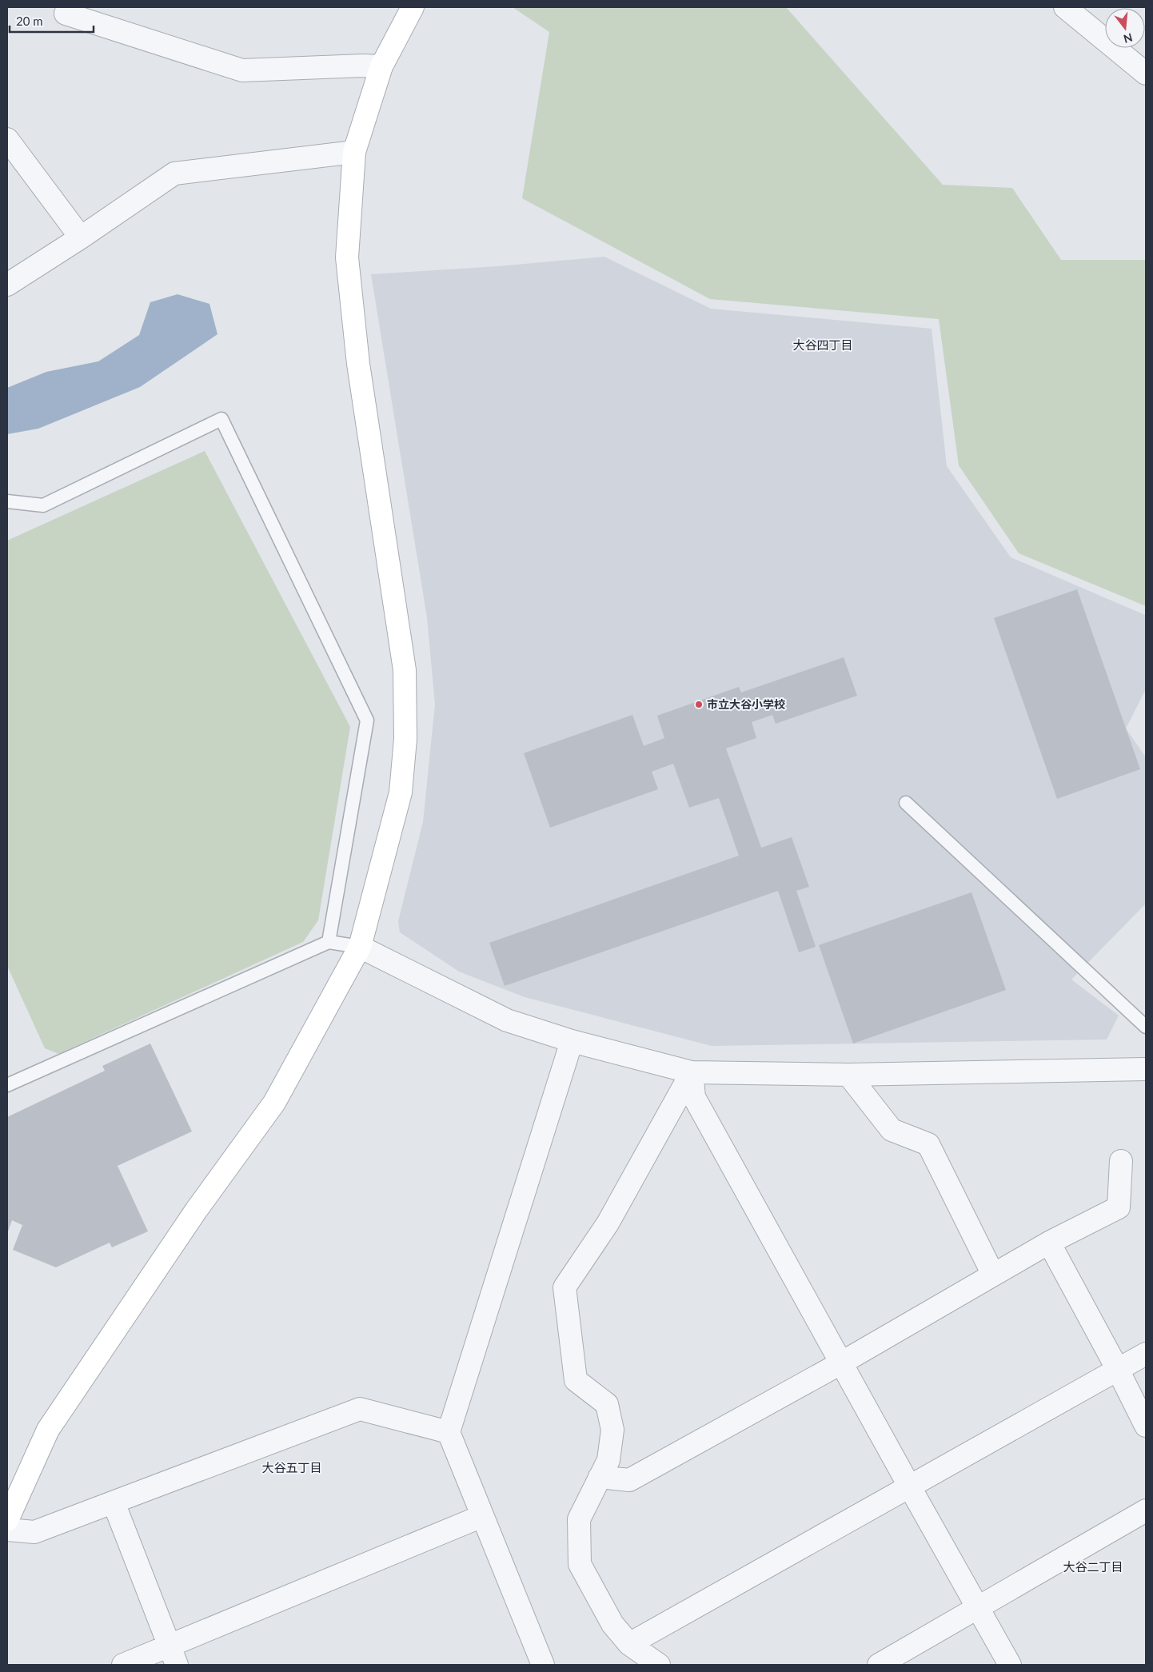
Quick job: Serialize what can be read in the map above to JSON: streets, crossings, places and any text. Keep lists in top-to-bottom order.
{
  "districts": ["大谷四丁目", "大谷五丁目", "大谷二丁目"],
  "places": ["市立大谷小学校"],
  "scale_bar": "20 m",
  "north": "bottom"
}
